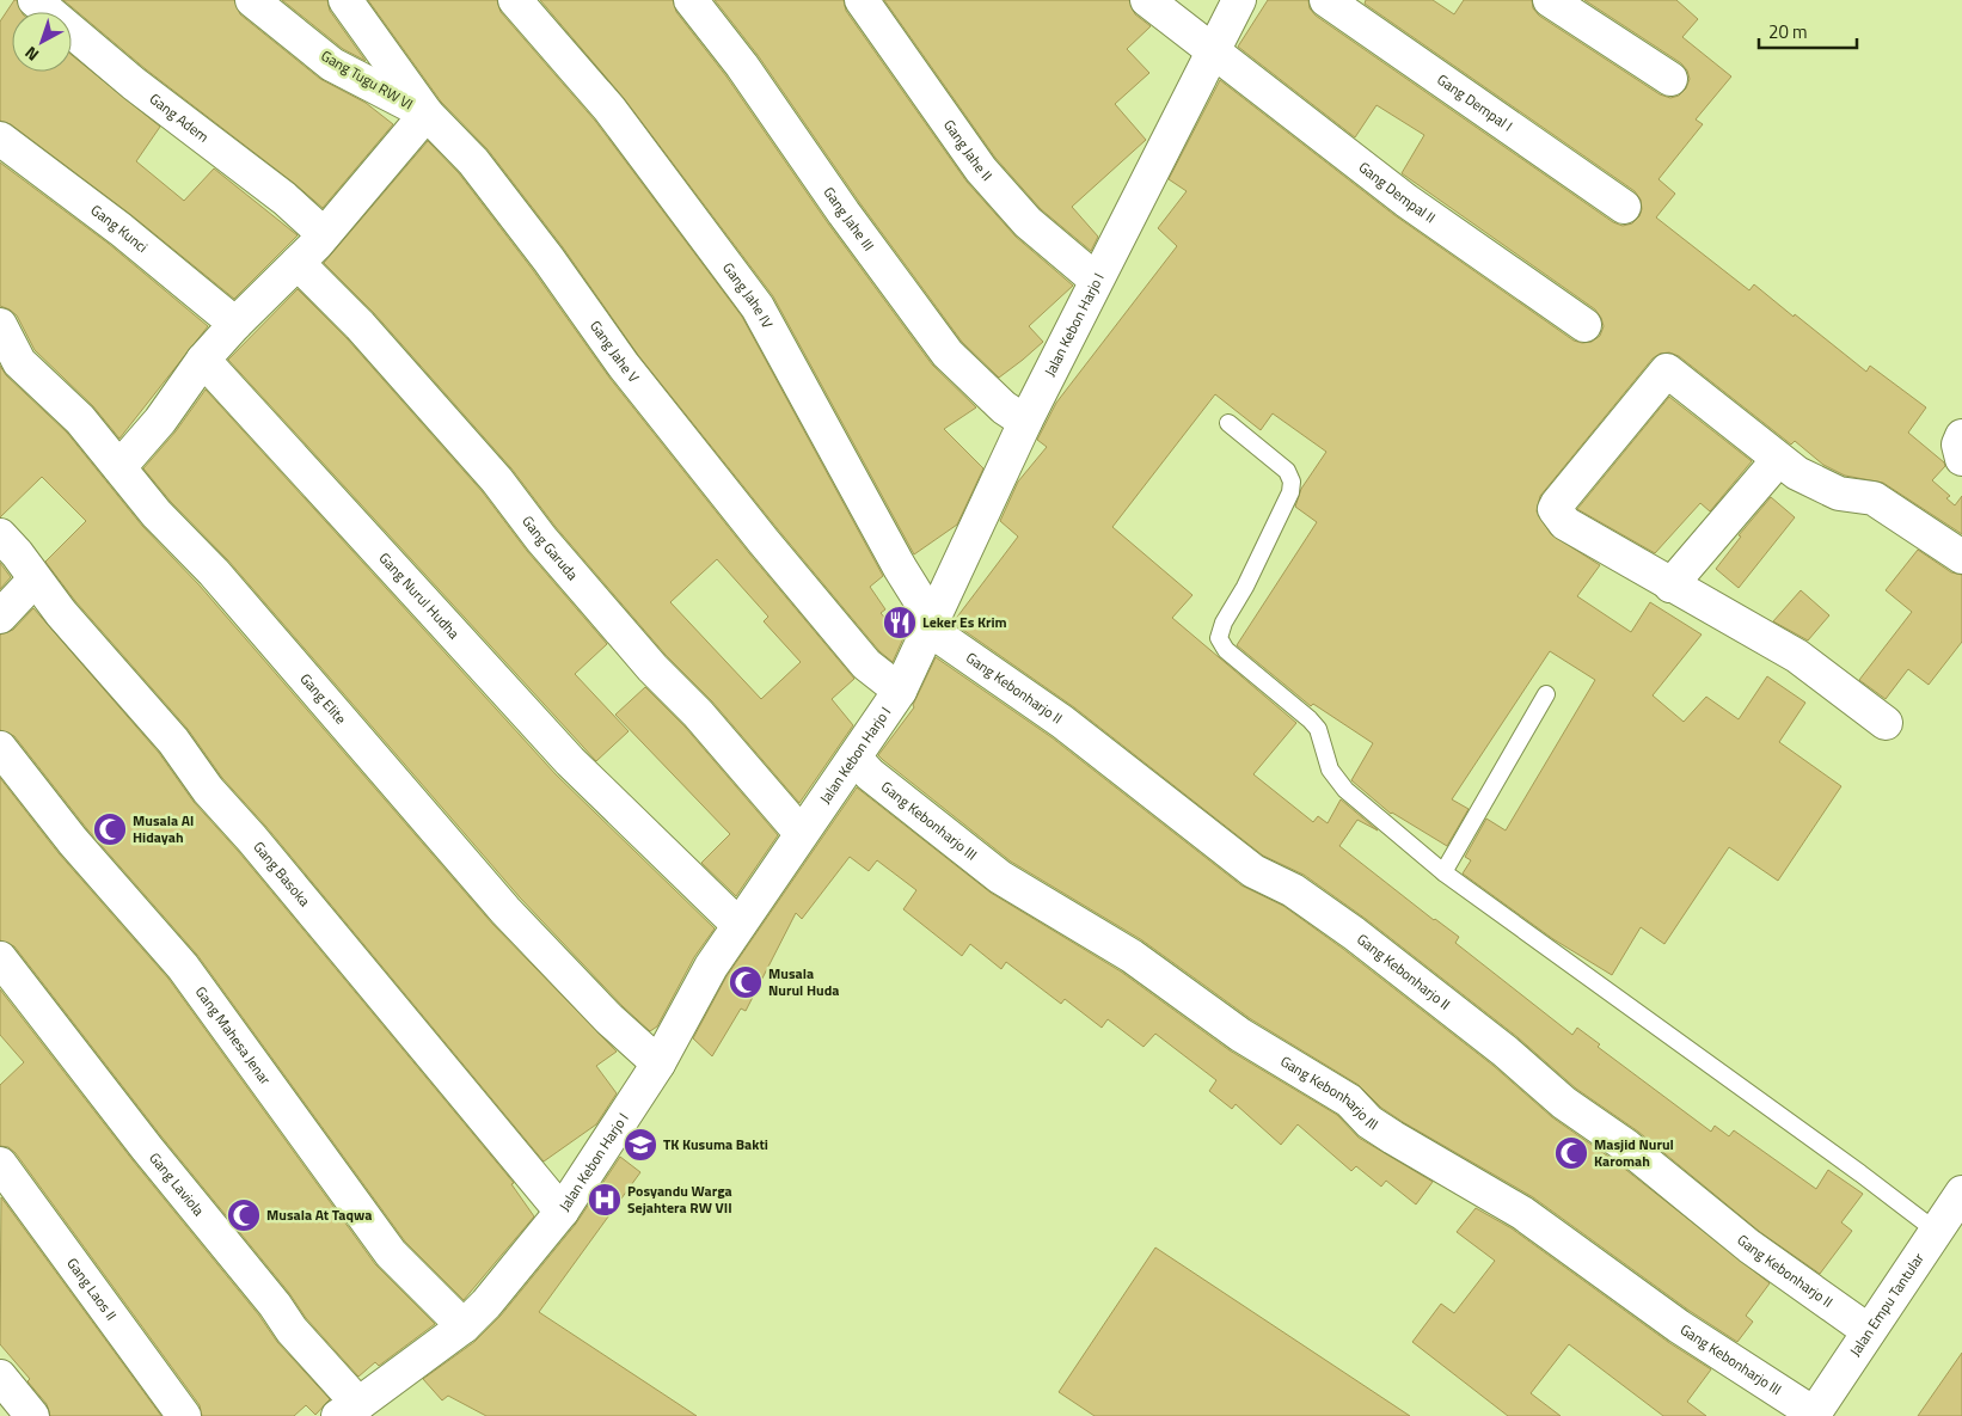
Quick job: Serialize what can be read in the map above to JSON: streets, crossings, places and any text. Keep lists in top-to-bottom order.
{
  "streets": {
    "street": [
      "Gang Tugu RW VI",
      "Gang Dempal I",
      "Gang Adem",
      "Gang Jahe II",
      "Gang Dempal II",
      "Gang Jahe III",
      "Gang Kunci",
      "Gang Jahe IV",
      "Jalan Kebon Harjo I",
      "Gang Jahe V",
      "Gang Garuda",
      "Gang Nurul Hudha",
      "Gang Kebonharjo II",
      "Gang Elite",
      "Gang Kebonharjo III",
      "Gang Basoka",
      "Gang Mahesa Jenar",
      "Gang Laviola",
      "Gang Laos II",
      "Jalan Empu Tantular"
    ]
  },
  "crossings": [
    ["Gang Tugu RW VI", "Gang Jahe V"],
    ["Gang Jahe II", "Jalan Kebon Harjo I"],
    ["Gang Dempal II", "Jalan Kebon Harjo I"],
    ["Gang Jahe III", "Jalan Kebon Harjo I"],
    ["Gang Jahe IV", "Jalan Kebon Harjo I"],
    ["Gang Jahe IV", "Gang Kebonharjo II"],
    ["Jalan Kebon Harjo I", "Gang Jahe V"],
    ["Jalan Kebon Harjo I", "Gang Garuda"],
    ["Jalan Kebon Harjo I", "Gang Nurul Hudha"],
    ["Jalan Kebon Harjo I", "Gang Kebonharjo II"],
    ["Jalan Kebon Harjo I", "Gang Elite"],
    ["Jalan Kebon Harjo I", "Gang Kebonharjo III"],
    ["Jalan Kebon Harjo I", "Gang Basoka"],
    ["Jalan Kebon Harjo I", "Gang Mahesa Jenar"],
    ["Jalan Kebon Harjo I", "Gang Laviola"],
    ["Gang Kebonharjo II", "Jalan Empu Tantular"],
    ["Gang Kebonharjo III", "Jalan Empu Tantular"]
  ],
  "places": {
    "restaurant": ["Leker Es Krim"],
    "mosque": [
      "Musala Al Hidayah",
      "Musala Nurul Huda",
      "Masjid Nurul Karomah",
      "Musala At Taqwa"
    ],
    "school or university": ["TK Kusuma Bakti"],
    "hospital": ["Posyandu Warga Sejahtera RW VII"]
  },
  "scale_bar": "20 m",
  "north": "bottom left"
}
